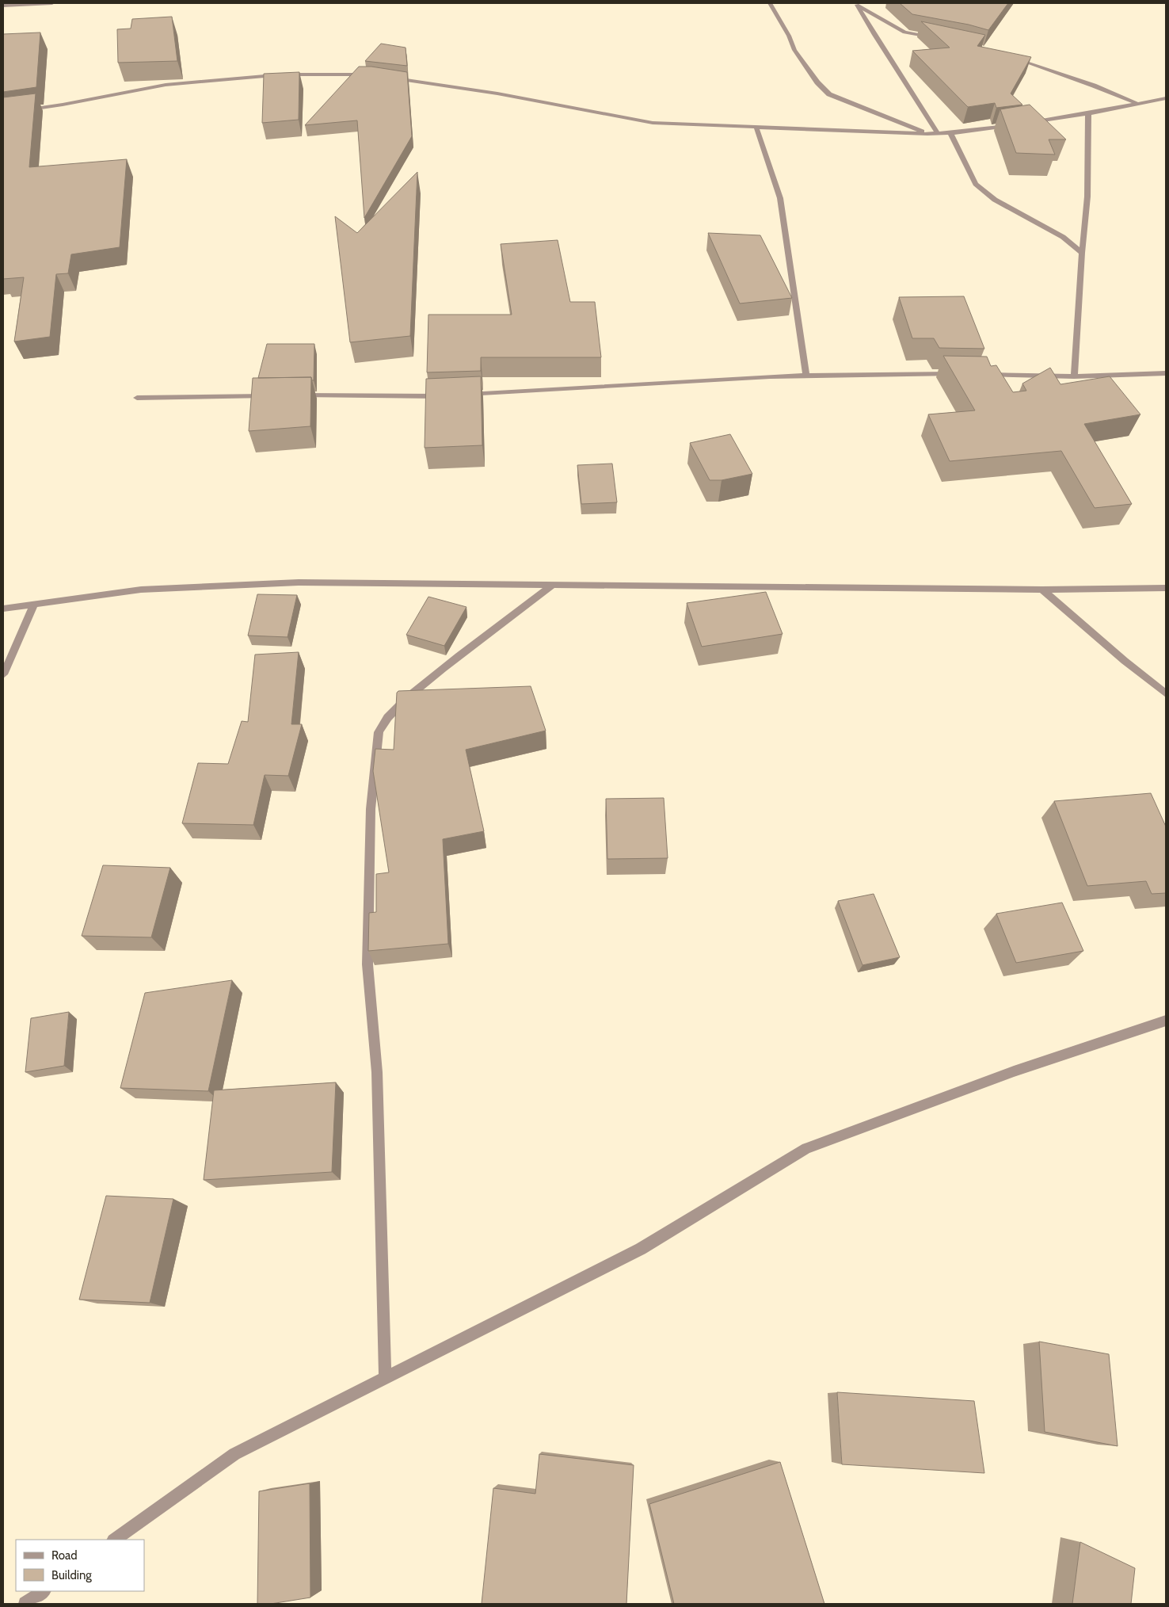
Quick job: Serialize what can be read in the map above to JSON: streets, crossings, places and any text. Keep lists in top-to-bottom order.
{
  "legend": ["Road", "Building"]
}
